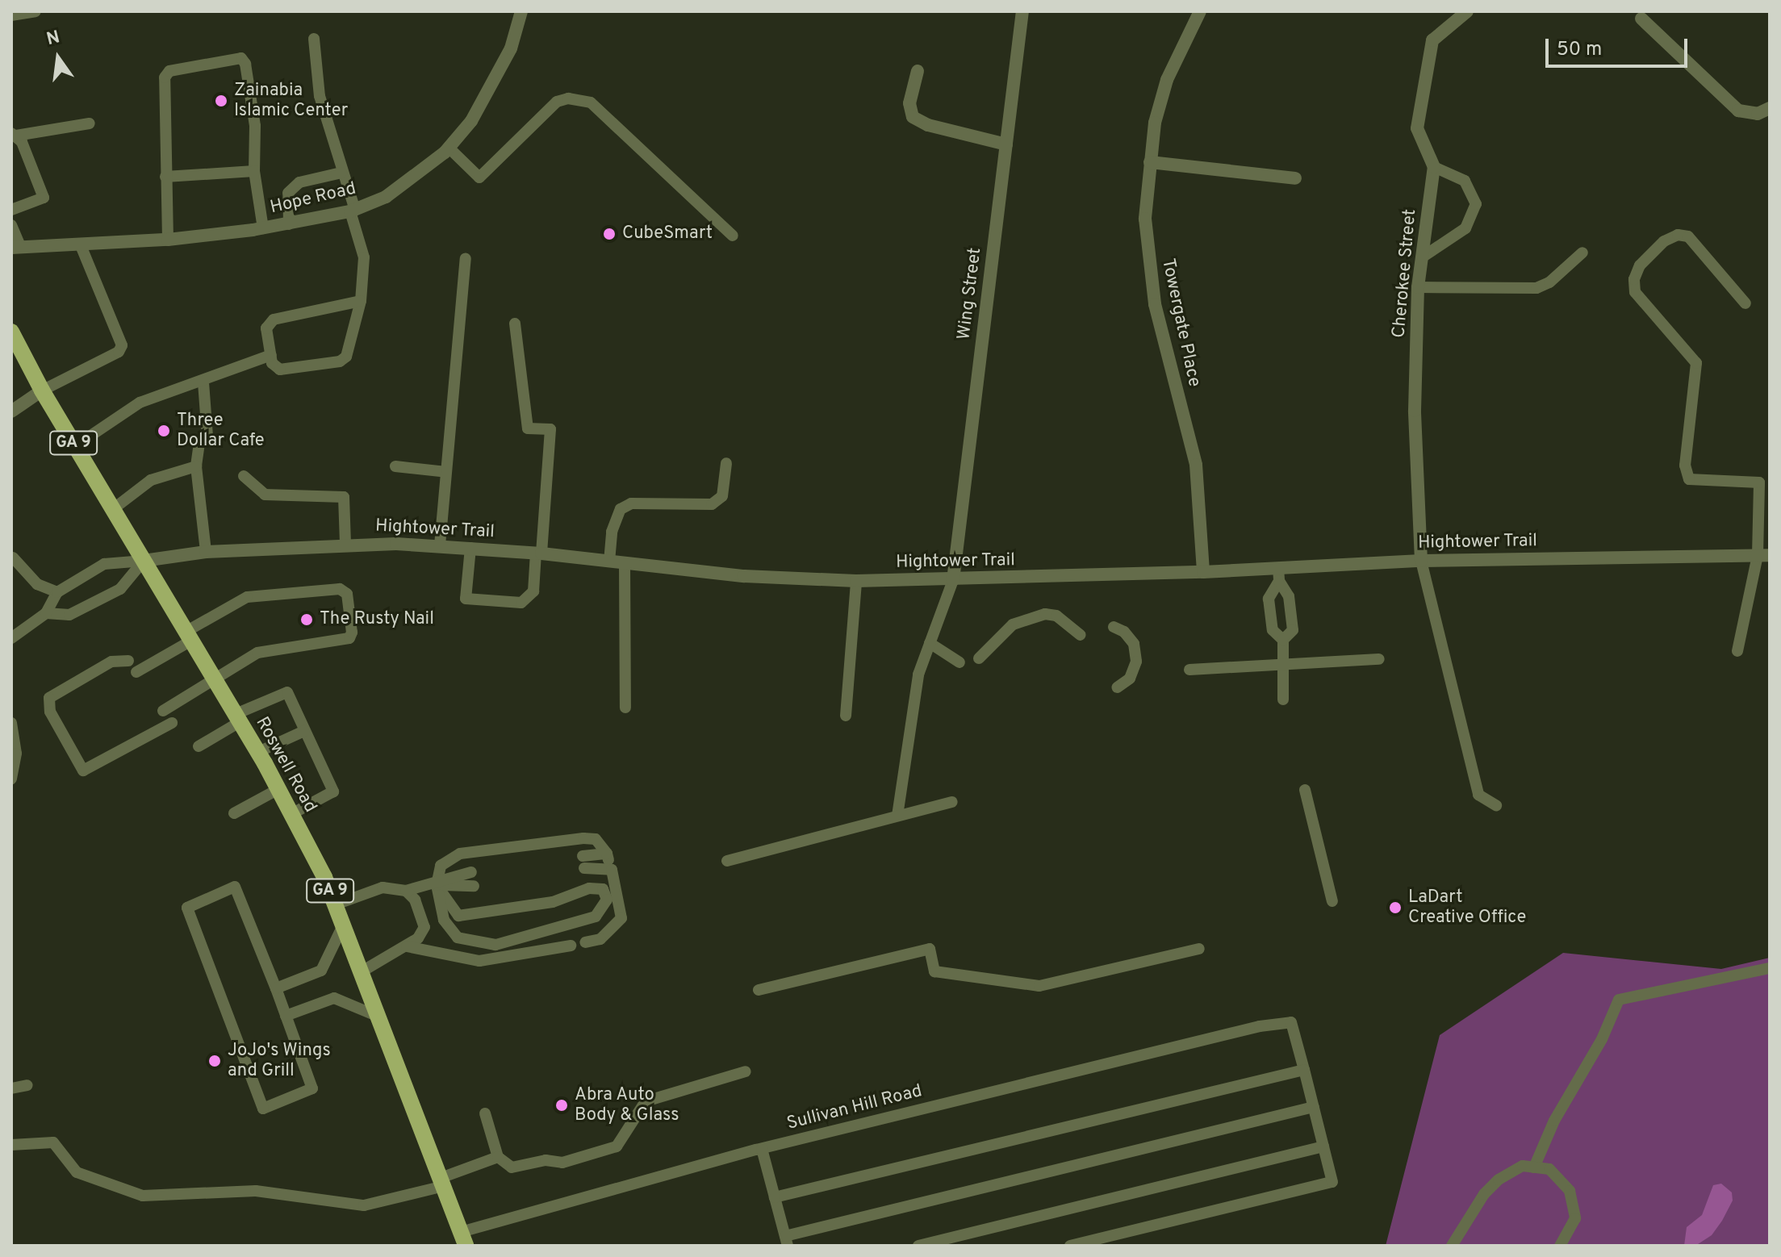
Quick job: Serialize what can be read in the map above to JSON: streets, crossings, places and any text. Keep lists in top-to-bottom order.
{
  "streets": {
    "main road": ["GA 9", "Roswell Road"],
    "street": [
      "Hope Road",
      "Cherokee Street",
      "Wing Street",
      "Towergate Place",
      "Hightower Trail"
    ],
    "lane": ["Sullivan Hill Road"]
  },
  "crossings": [
    ["Cherokee Street", "Hightower Trail"],
    ["Wing Street", "Hightower Trail"],
    ["Towergate Place", "Hightower Trail"],
    ["Hightower Trail", "Roswell Road"],
    ["Roswell Road", "Sullivan Hill Road"]
  ],
  "places": [
    "Zainabia Islamic Center",
    "CubeSmart",
    "Three Dollar Cafe",
    "The Rusty Nail",
    "LaDart Creative Office",
    "JoJo's Wings and Grill",
    "Abra Auto Body & Glass"
  ],
  "scale_bar": "50 m",
  "north": "top"
}
